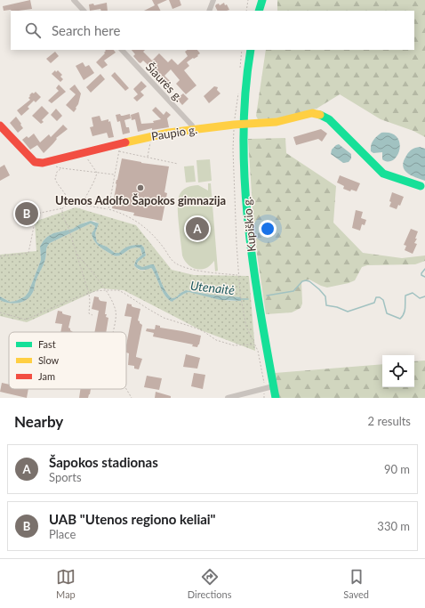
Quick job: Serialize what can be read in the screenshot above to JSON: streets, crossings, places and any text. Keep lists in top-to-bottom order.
{
  "streets": {
    "street": ["Šiaurės g.", "Paupio g.", "Kupiškio g."]
  },
  "crossings": [
    ["Šiaurės g.", "Paupio g."],
    ["Paupio g.", "Kupiškio g."]
  ],
  "water": ["Utenaitė"],
  "places": ["Utenos Adolfo Šapokos gimnazija"],
  "legend": ["Fast", "Slow", "Jam"],
  "page": {
    "search": "Search here",
    "pins": ["B", "A"],
    "heading": ["Nearby", "2 results"],
    "list": [
      {
        "mark": "A",
        "name": "Šapokos stadionas",
        "note": "Sports",
        "value": "90 m"
      },
      {
        "mark": "B",
        "name": "UAB \"Utenos regiono keliai\"",
        "note": "Place",
        "value": "330 m"
      }
    ],
    "nav": ["Map", "Directions", "Saved"]
  }
}
